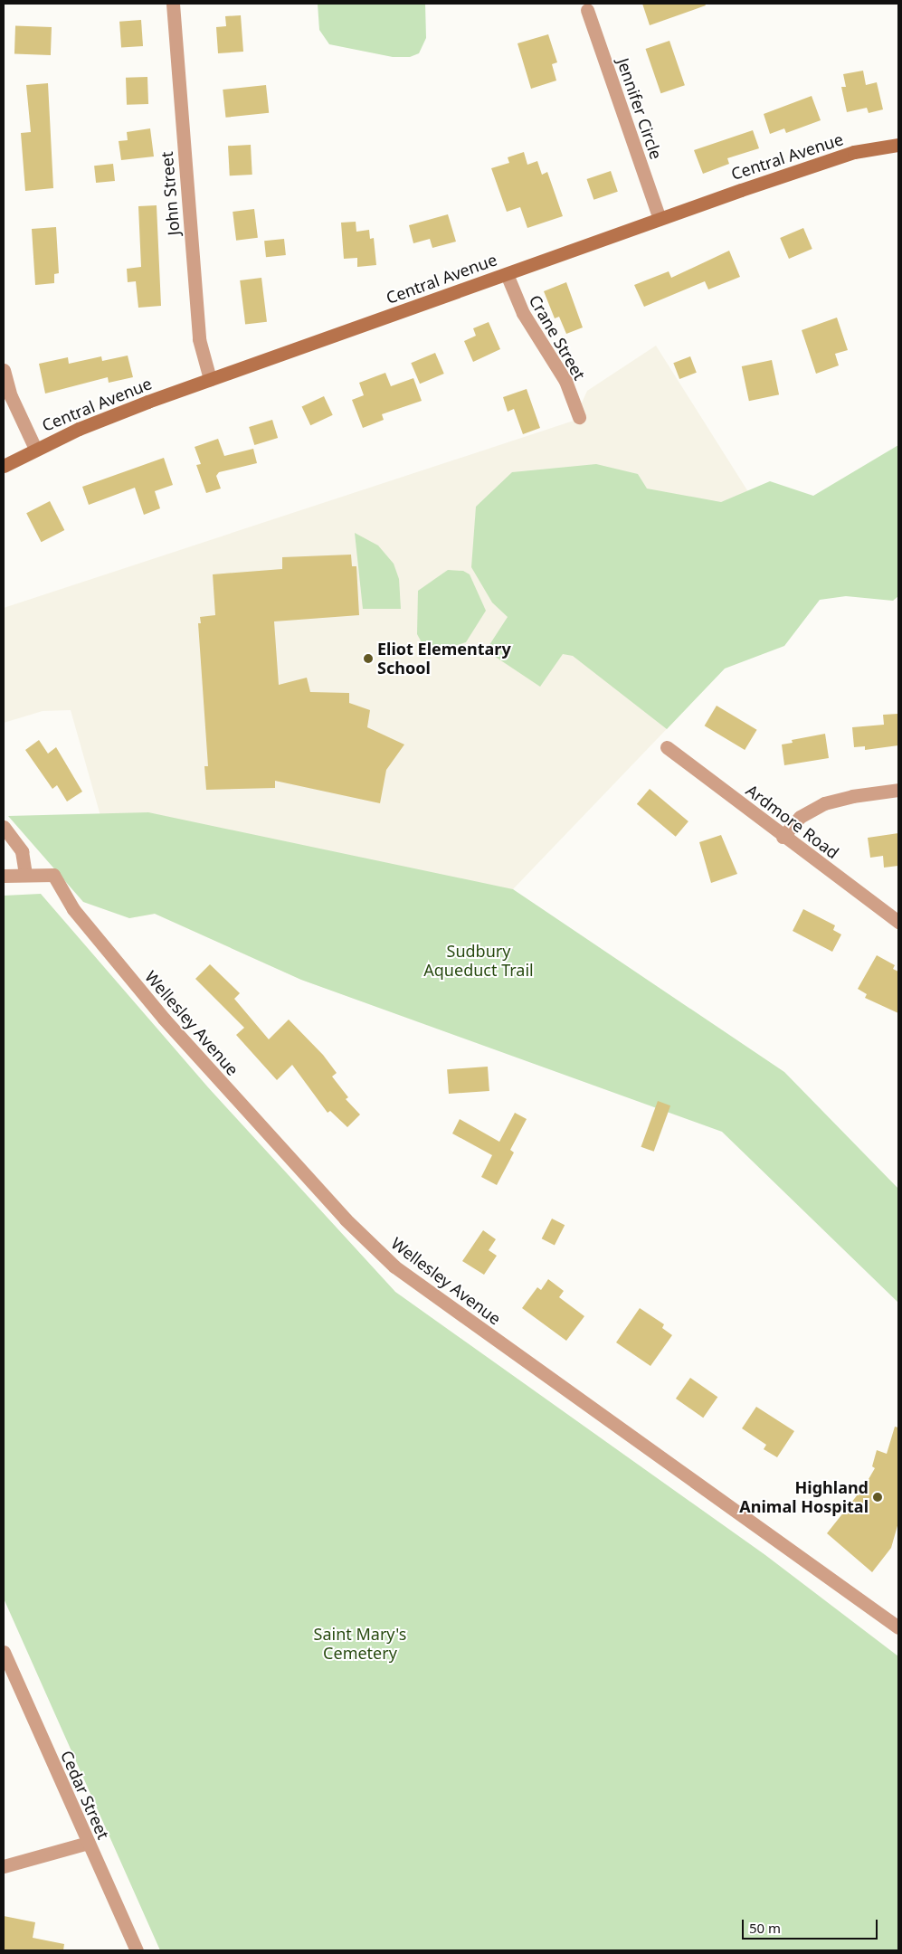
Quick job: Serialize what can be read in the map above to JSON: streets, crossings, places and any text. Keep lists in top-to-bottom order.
{
  "streets": {
    "main road": ["Central Avenue"],
    "street": [
      "Jennifer Circle",
      "John Street",
      "Crane Street",
      "Ardmore Road",
      "Wellesley Avenue",
      "Cedar Street"
    ]
  },
  "crossings": [
    ["Jennifer Circle", "Central Avenue"],
    ["Central Avenue", "John Street"],
    ["Central Avenue", "Crane Street"]
  ],
  "parks": ["Sudbury Aqueduct Trail", "Saint Mary's Cemetery"],
  "places": ["Eliot Elementary School", "Highland Animal Hospital"],
  "scale_bar": "50 m"
}
